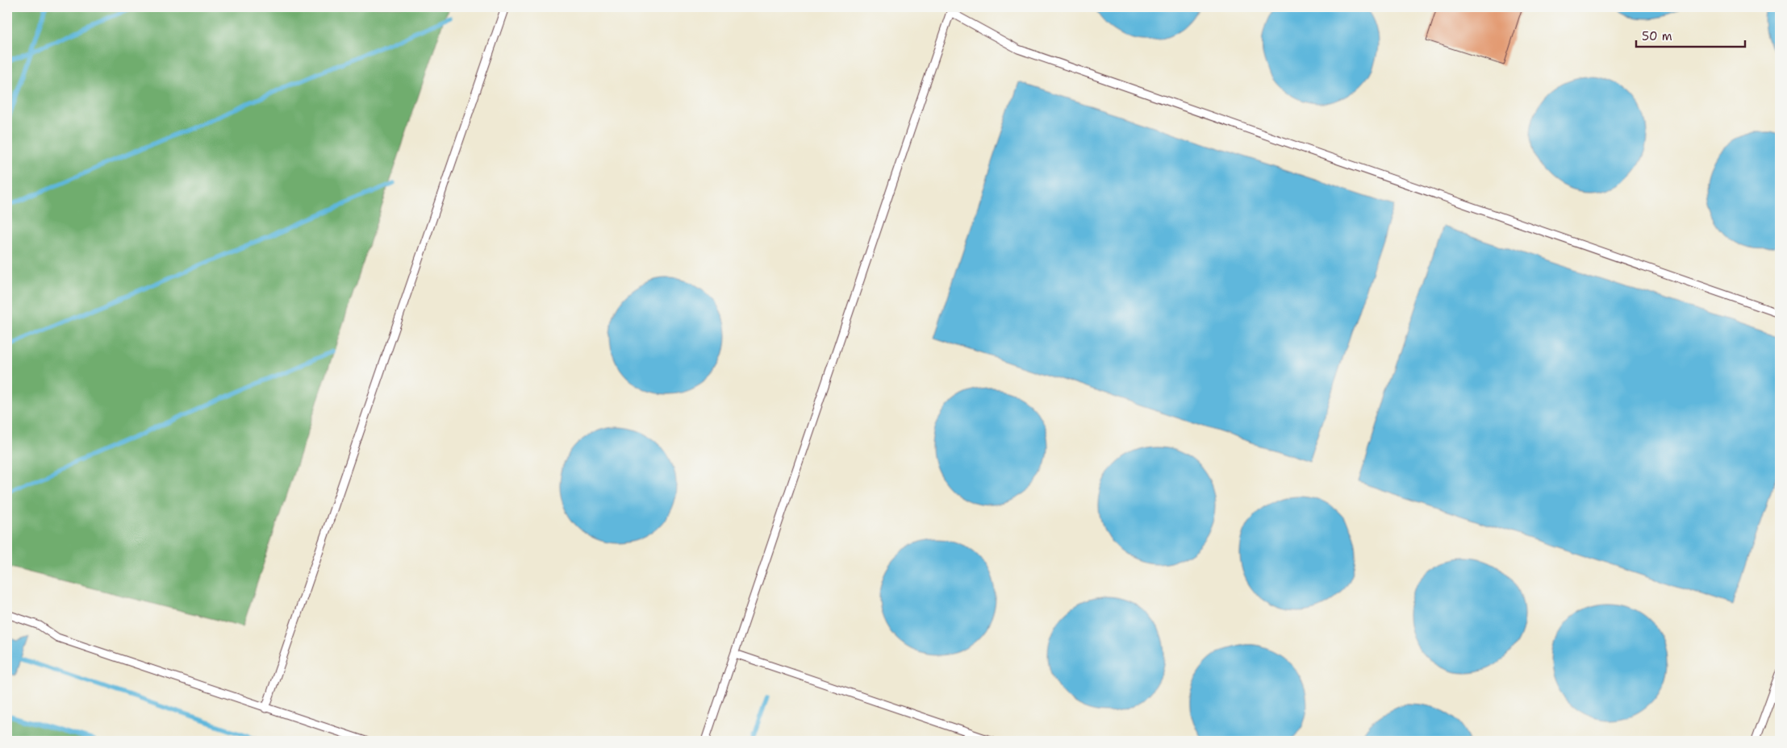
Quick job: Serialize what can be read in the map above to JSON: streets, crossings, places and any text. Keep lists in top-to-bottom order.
{
  "scale_bar": "50 m"
}
